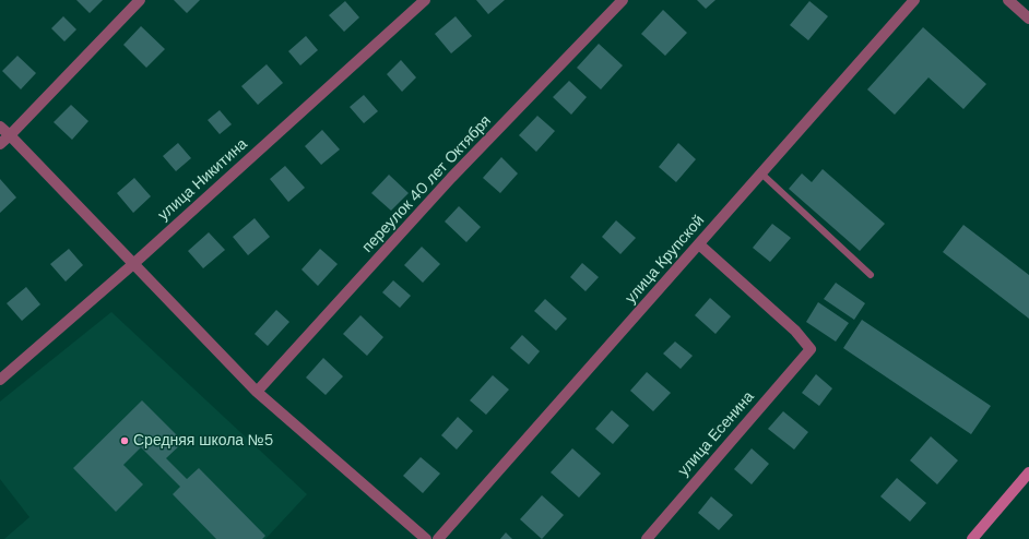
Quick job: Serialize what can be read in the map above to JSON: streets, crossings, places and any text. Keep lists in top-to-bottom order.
{
  "streets": {
    "street": [
      "улица Никитина",
      "переулок 40 лет Октября",
      "улица Крупской",
      "улица Есенина"
    ]
  },
  "crossings": [
    ["улица Крупской", "улица Есенина"]
  ],
  "places": ["Средняя школа №5"]
}
